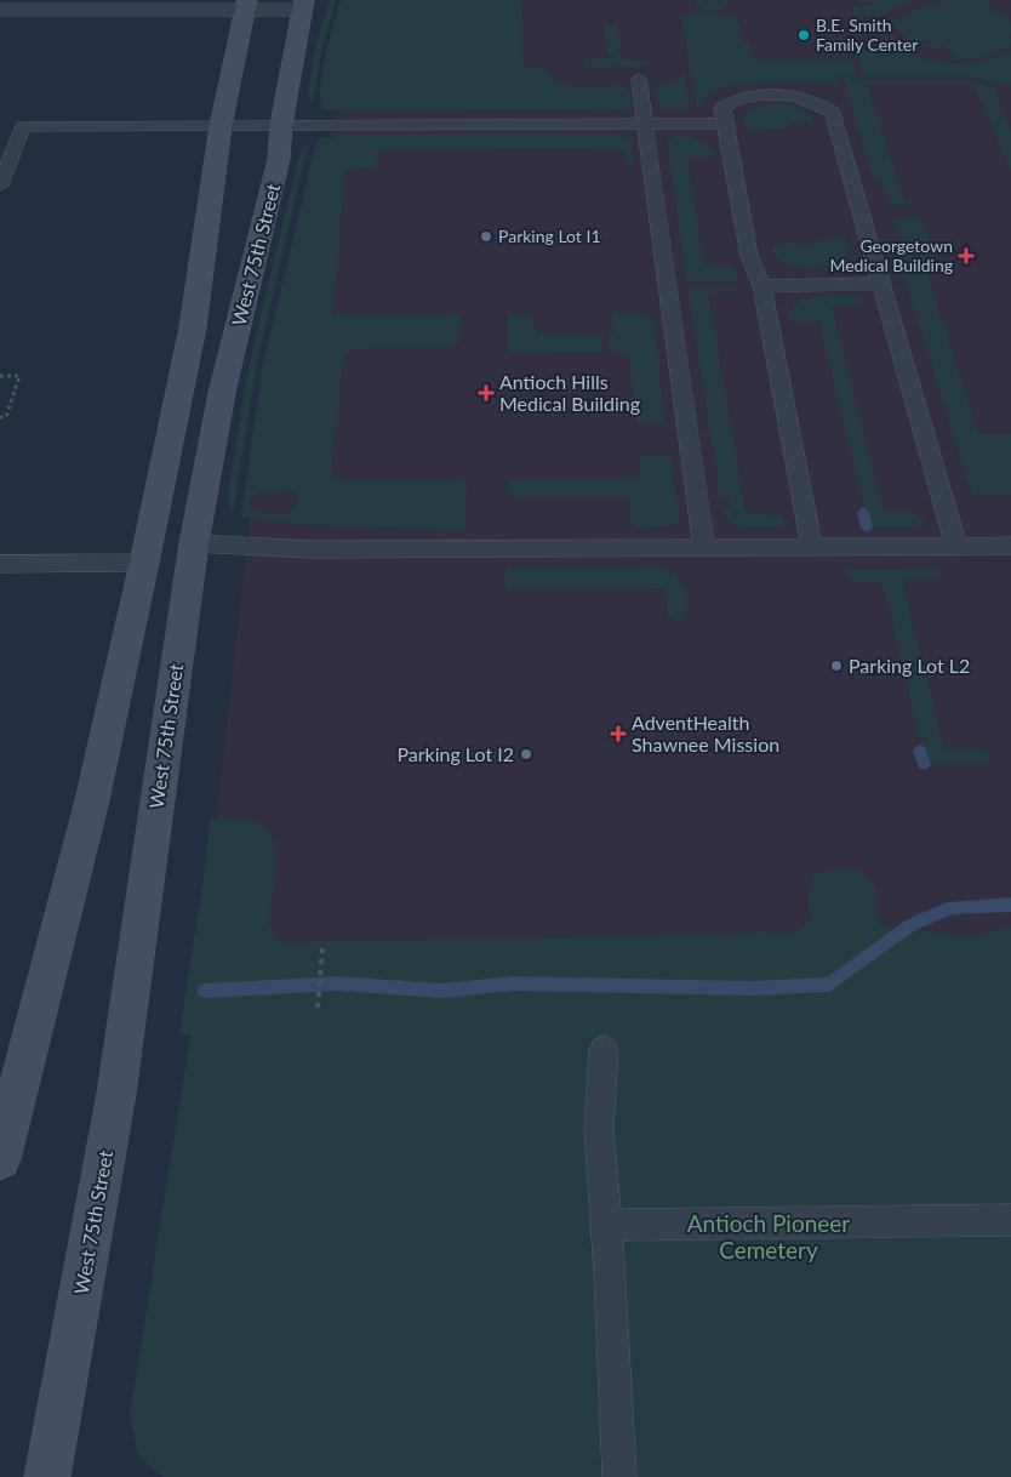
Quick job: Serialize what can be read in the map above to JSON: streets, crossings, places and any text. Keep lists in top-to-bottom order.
{
  "streets": {
    "main road": ["West 75th Street"]
  },
  "parks": ["Antioch Pioneer Cemetery"],
  "places": {
    "other": [
      "B.E. Smith Family Center",
      "Parking Lot I1",
      "Parking Lot L2",
      "Parking Lot I2"
    ],
    "health": ["Georgetown Medical Building", "Antioch Hills Medical Building", "AdventHealth Shawnee Mission"]
  }
}
